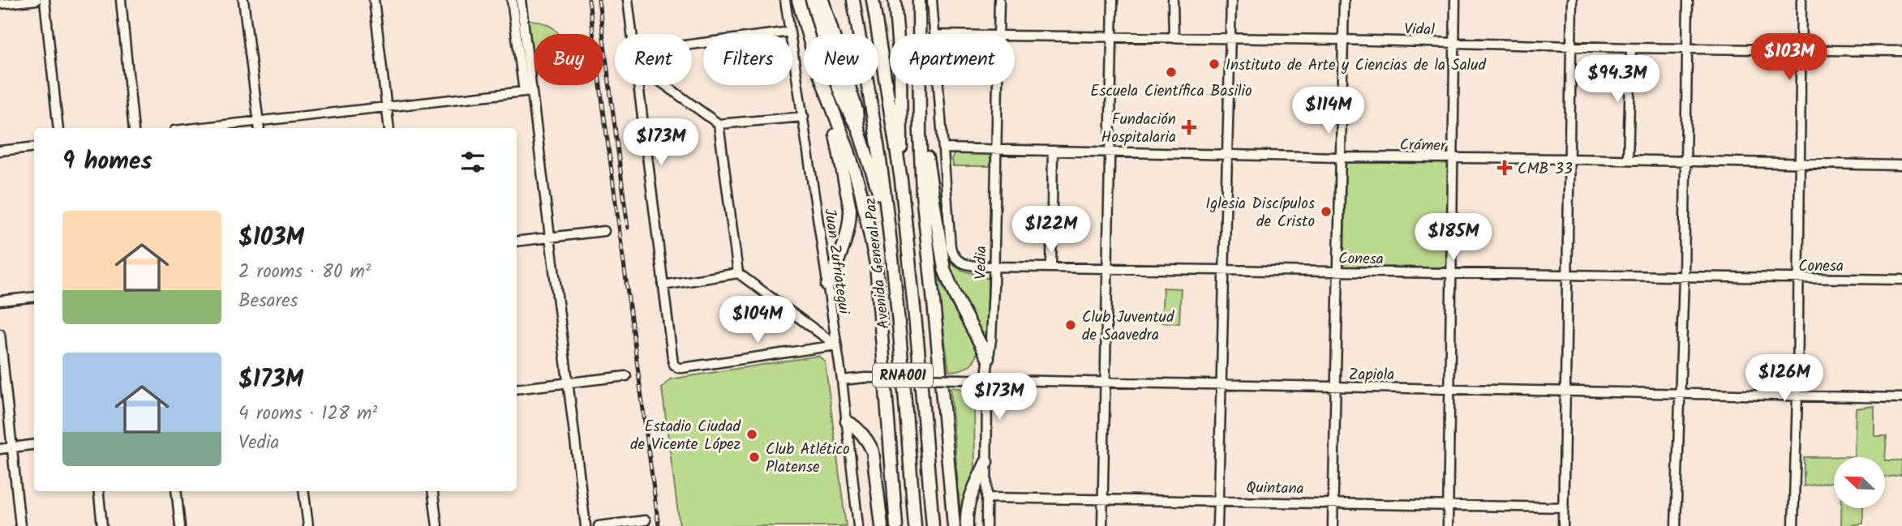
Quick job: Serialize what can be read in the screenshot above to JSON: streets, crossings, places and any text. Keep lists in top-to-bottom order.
{
  "streets": {
    "highway": ["Avenida General Paz", "RNA001"],
    "street": [
      "Vidal",
      "Crámer",
      "Conesa",
      "Juan Zufriategui",
      "Vedia",
      "Zapiola",
      "Quintana"
    ]
  },
  "crossings": [
    ["Crámer", "Conesa"],
    ["Crámer", "Vedia"],
    ["Conesa", "Vedia"],
    ["Juan Zufriategui", "Zapiola"],
    ["Vedia", "Zapiola"],
    ["Vedia", "Quintana"]
  ],
  "places": {
    "other": [
      "Instituto de Arte y Ciencias de la Salud",
      "Escuela Científica Basilio",
      "Iglesia Discípulos de Cristo",
      "Club Juventud de Saavedra",
      "Estadio Ciudad de Vicente López",
      "Club Atlético Platense"
    ],
    "health": ["Fundación Hospitalaria", "CMB 33"]
  },
  "north": "top left",
  "page": {
    "price": [
      "$103M",
      "$94.3M",
      "$114M",
      "$173M",
      "$122M",
      "$185M",
      "$104M",
      "$126M",
      "$173M"
    ],
    "chip": [
      "Buy",
      "Rent",
      "Filters",
      "New",
      "Apartment"
    ],
    "heading": "9 homes",
    "list": [
      {
        "name": "$103M",
        "note": "2 rooms · 80 m² · Besares"
      },
      {
        "name": "$173M",
        "note": "4 rooms · 128 m² · Vedia"
      }
    ]
  }
}
